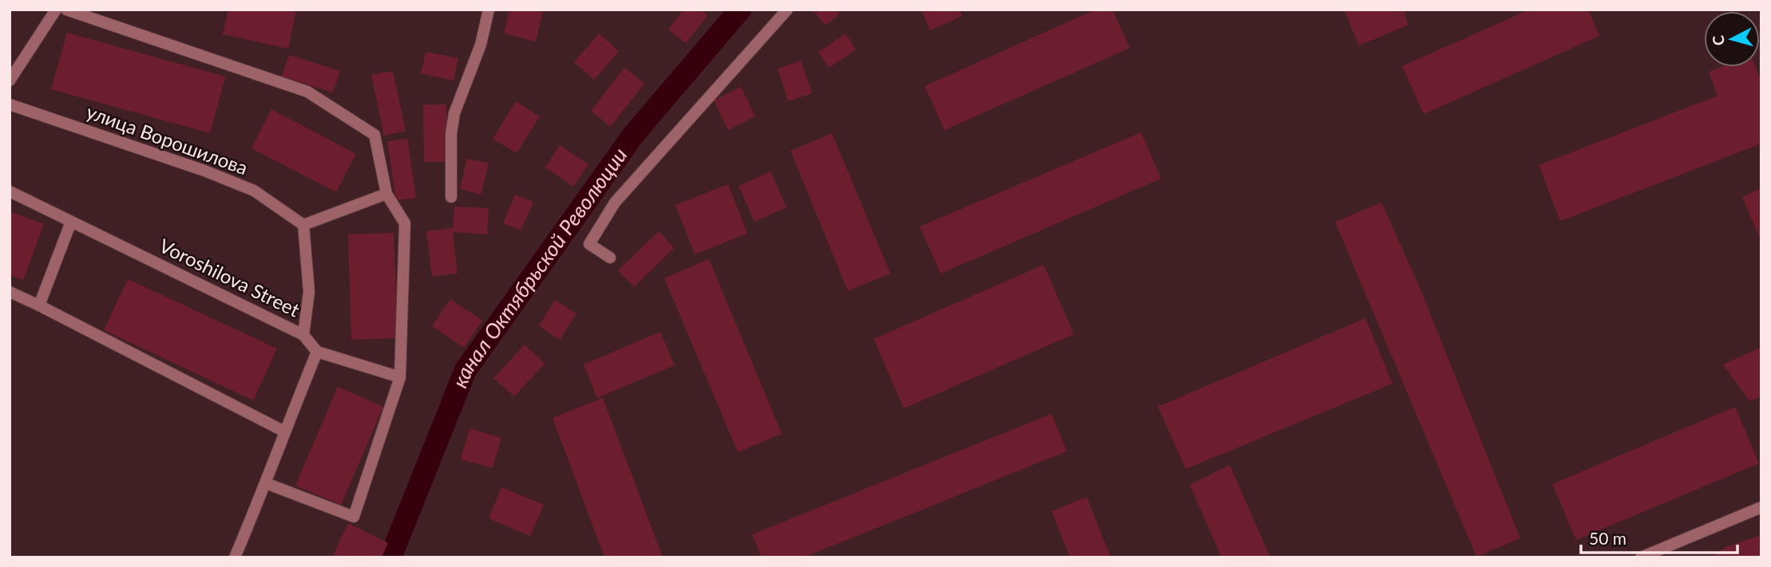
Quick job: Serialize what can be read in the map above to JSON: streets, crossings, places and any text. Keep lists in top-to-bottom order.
{
  "streets": {
    "street": ["улица Ворошилова", "Voroshilova Street"]
  },
  "water": ["канал Октябрьской Революции"],
  "scale_bar": "50 m",
  "north": "left"
}
